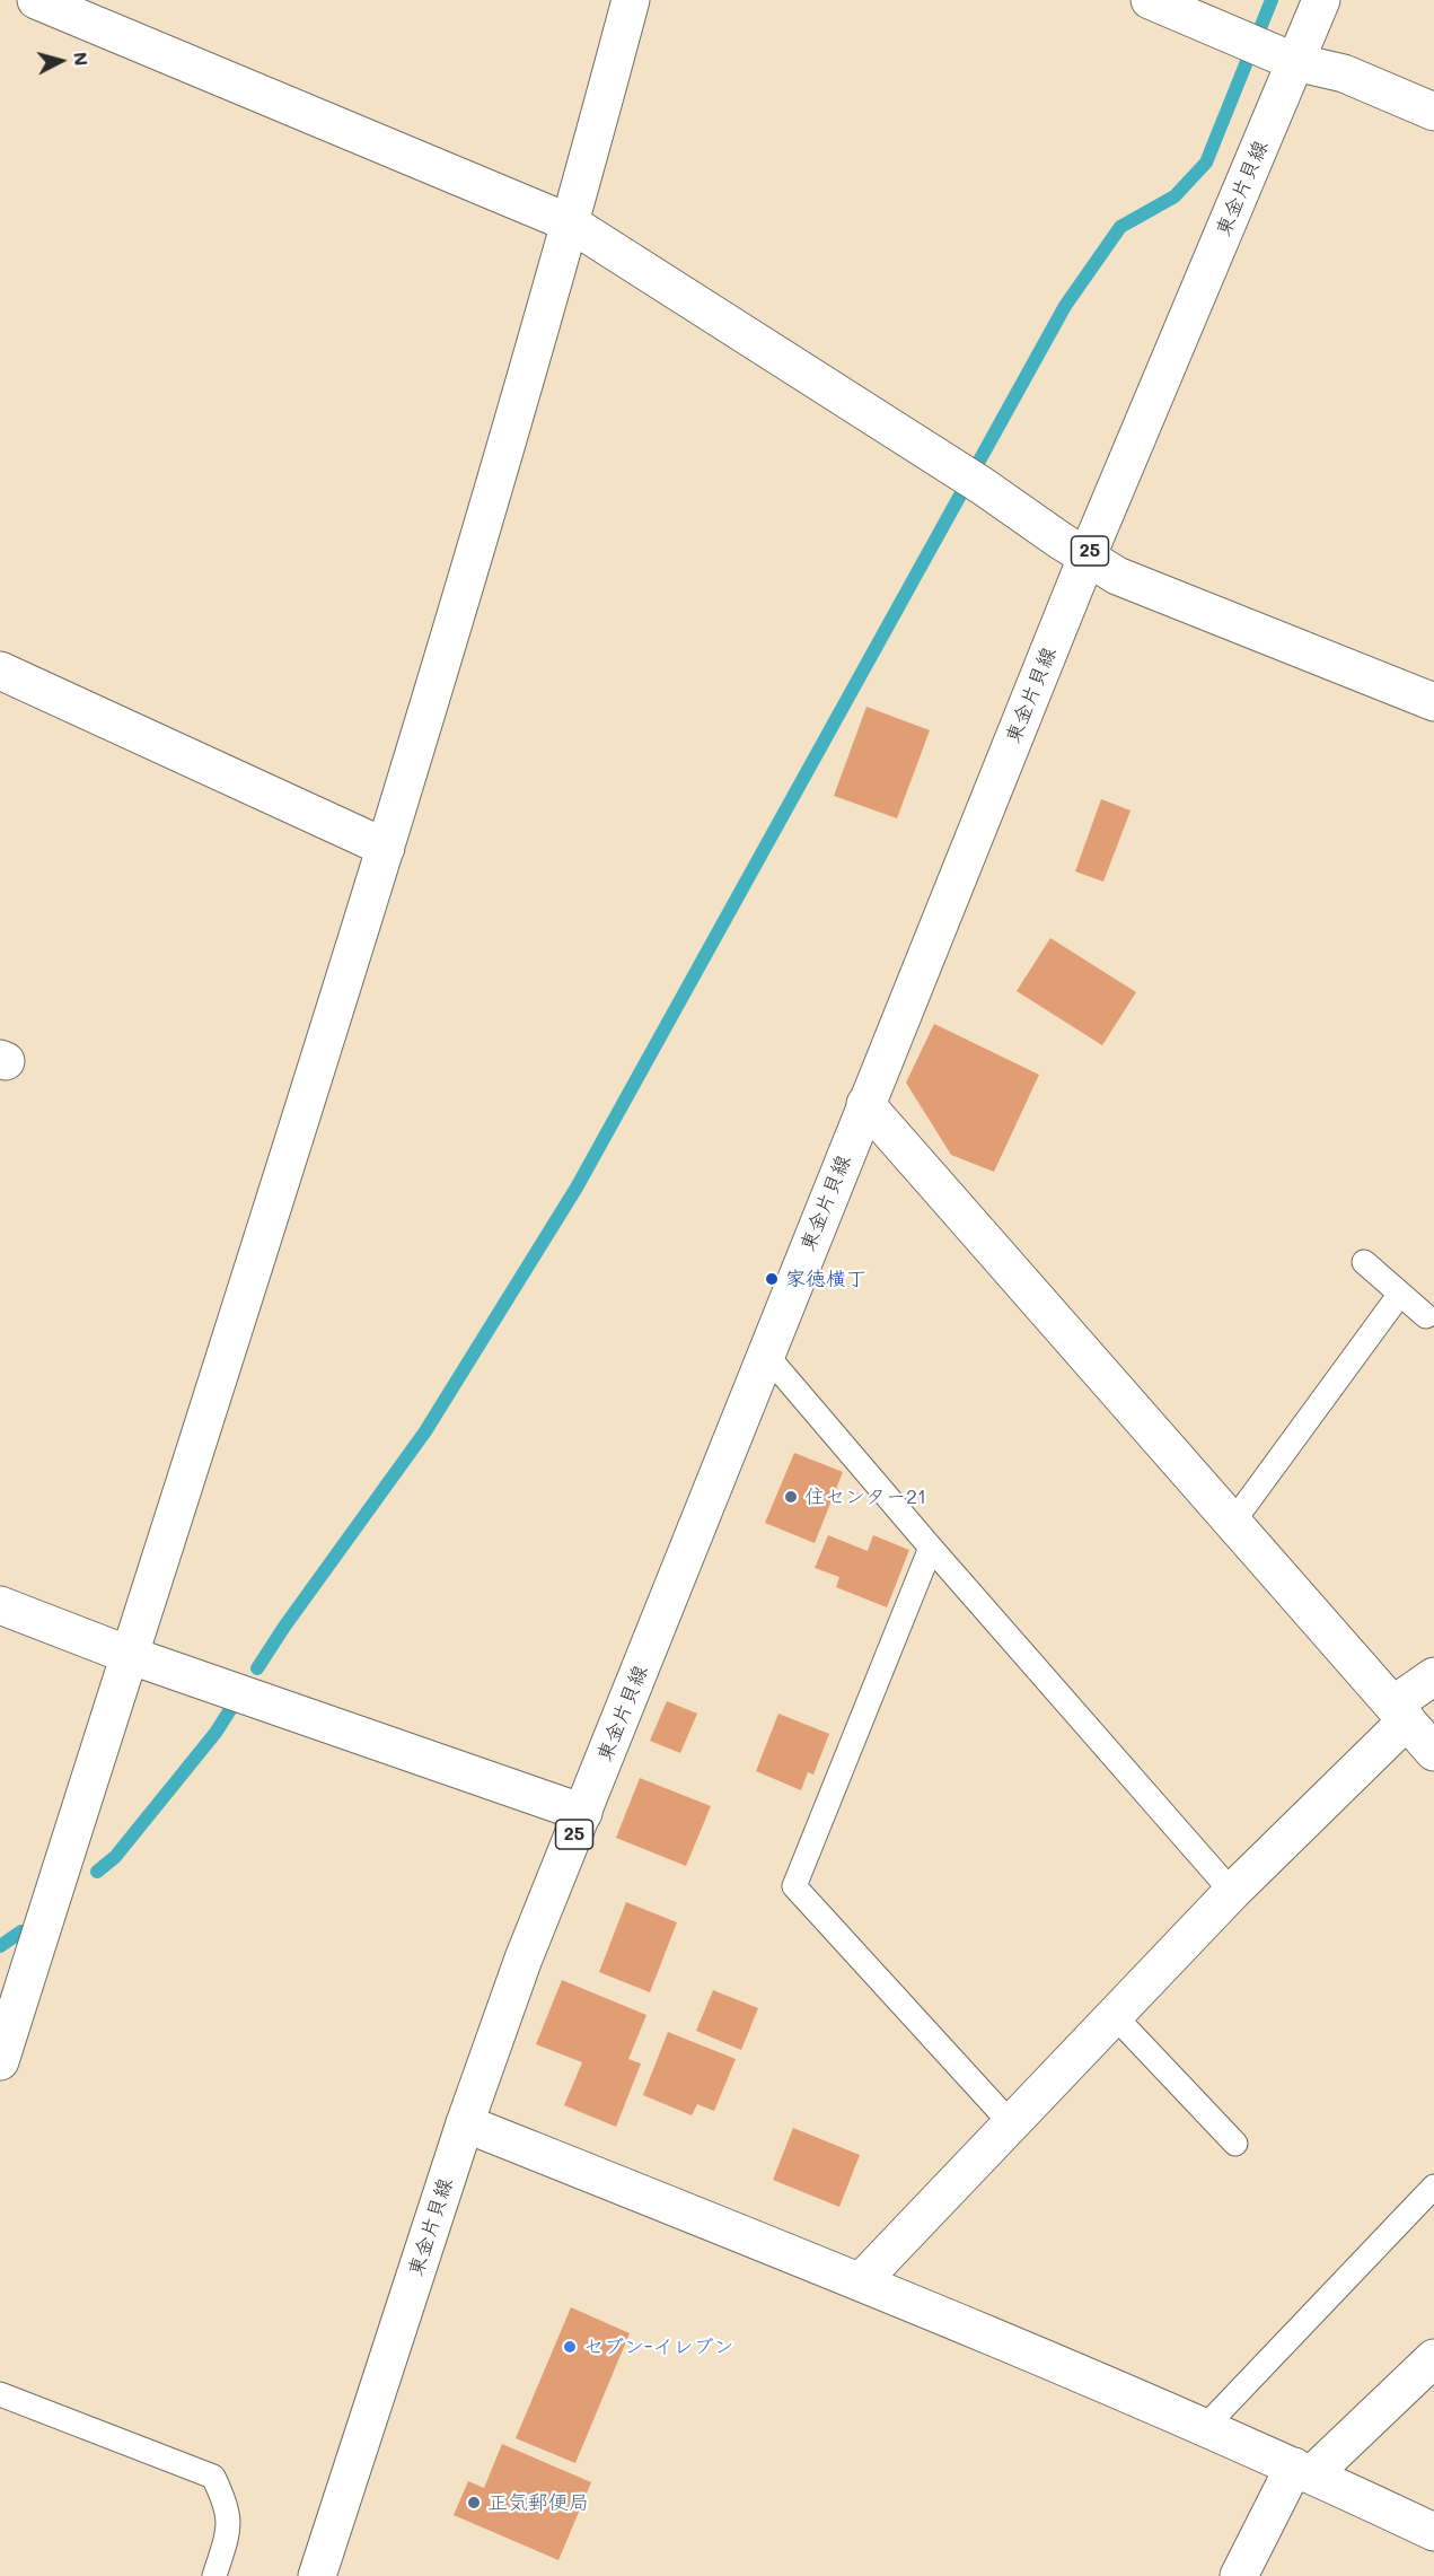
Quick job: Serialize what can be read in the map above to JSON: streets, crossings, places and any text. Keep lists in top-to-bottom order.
{
  "streets": {
    "street": ["東金片貝線", "25"]
  },
  "places": [
    "家徳横丁",
    "住センター21",
    "セブン-イレブン",
    "正気郵便局"
  ],
  "north": "right"
}
